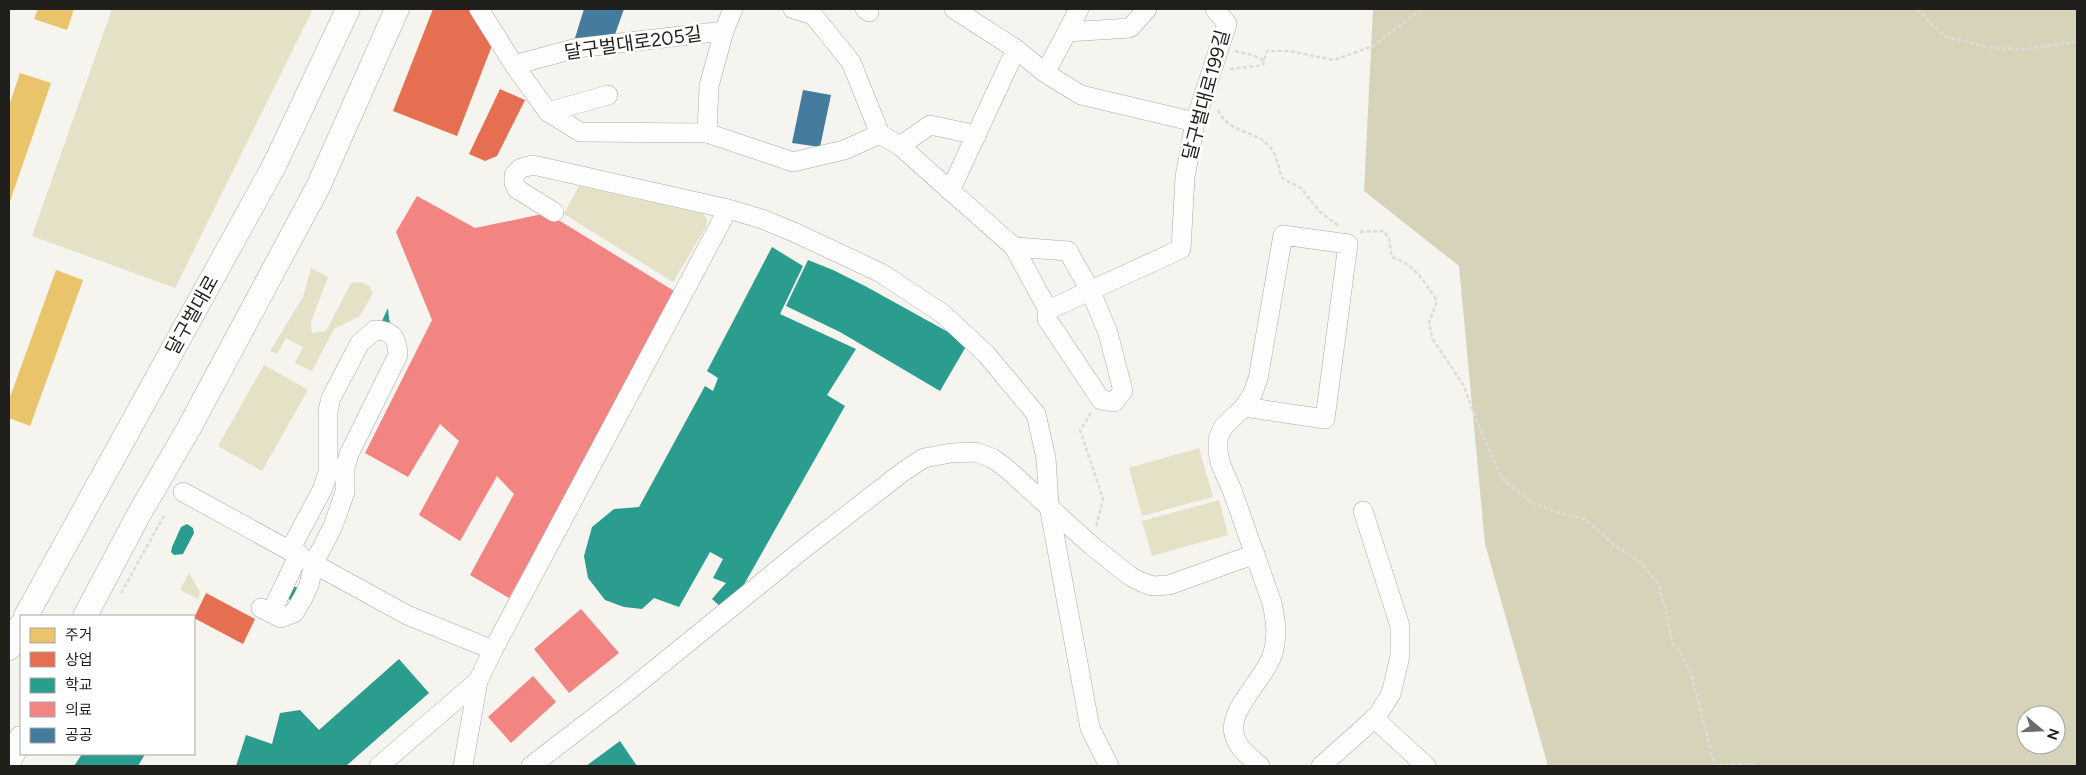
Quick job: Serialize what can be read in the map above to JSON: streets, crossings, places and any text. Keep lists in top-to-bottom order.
{
  "streets": {
    "main road": ["달구벌대로"],
    "street": ["달구벌대로205길", "달구벌대로199길"]
  },
  "legend": [
    "주거",
    "상업",
    "학교",
    "의료",
    "공공"
  ],
  "north": "right"
}
